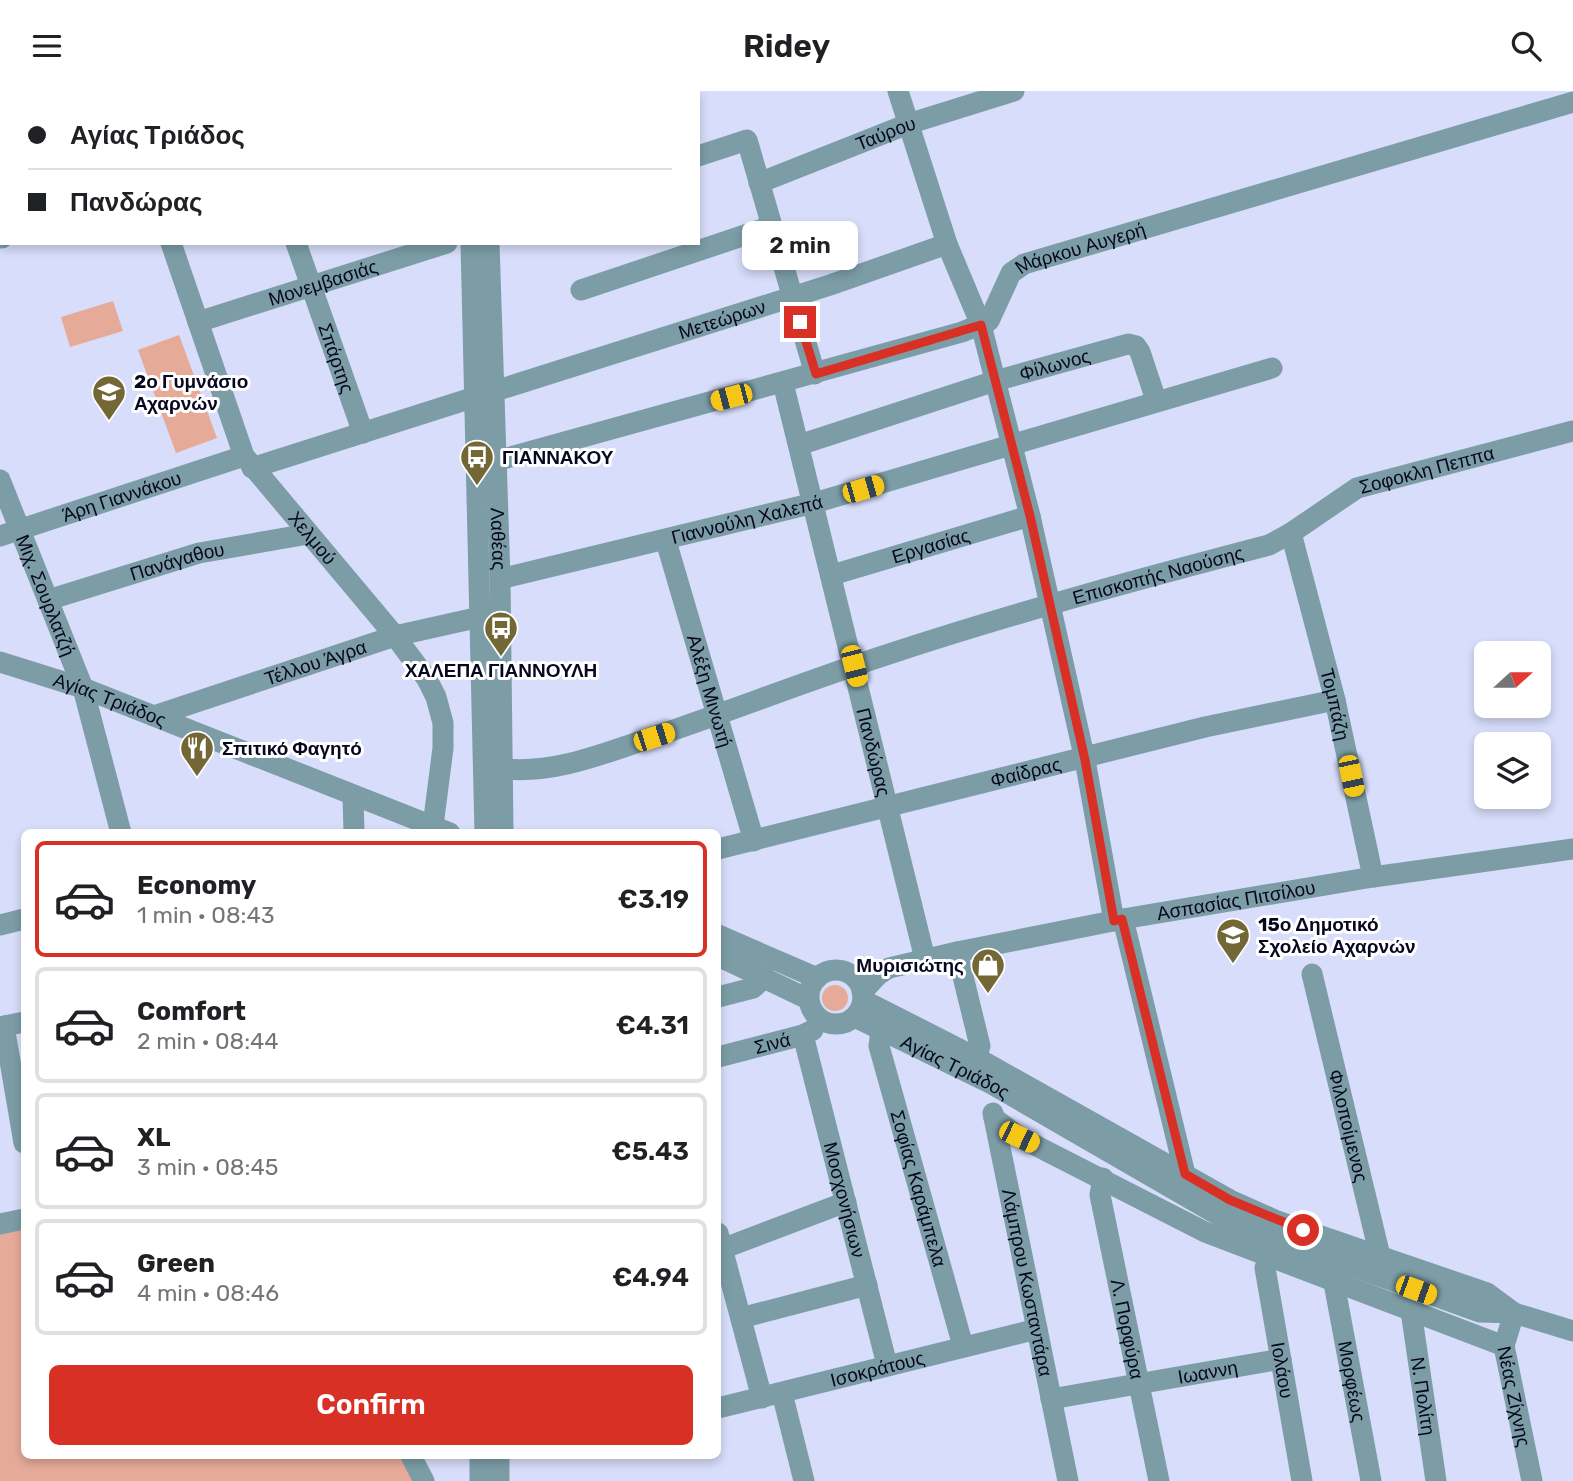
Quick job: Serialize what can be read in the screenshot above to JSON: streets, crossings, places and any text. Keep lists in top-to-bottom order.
{
  "streets": {
    "street": [
      "Ταύρου",
      "Μάρκου Αυγερή",
      "Μονεμβασιάς",
      "Μετεώρων",
      "Σπάρτης",
      "Φίλωνος",
      "Σοφοκλη Πεππα",
      "Άρη Γιαννάκου",
      "Γιαννούλη Χαλεπά",
      "Λαθέας",
      "Χελμού",
      "Εργασίας",
      "Πανάγαθου",
      "Επισκοπής Ναούσης",
      "Μιχ. Σουρλατζή",
      "Τέλλου Άγρα",
      "Αλέξη Μινωτή",
      "Αγίας Τριάδος",
      "Τομπάζη",
      "Πανδώρας",
      "Φαίδρας",
      "Ασπασίας Πιτσίλου",
      "Σινά",
      "Φιλοποίμενος",
      "Σοφίας Καράμπελα",
      "Μοσχονήσιων",
      "Λάμπρου Κωσταντάρα",
      "Λ. Πορφύρα",
      "Ισοκράτους",
      "Ιολάου",
      "Ιωαννη",
      "Μορφέως",
      "Ν. Πολίτη",
      "Νέας Ζίχνης"
    ]
  },
  "crossings": [
    ["Μονεμβασιάς", "Σπάρτης"],
    ["Μονεμβασιάς", "Χελμού"],
    ["Μετεώρων", "Σπάρτης"],
    ["Μετεώρων", "Άρη Γιαννάκου"],
    ["Μετεώρων", "Λαθέας"],
    ["Μετεώρων", "Χελμού"],
    ["Φίλωνος", "Γιαννούλη Χαλεπά"],
    ["Φίλωνος", "Πανδώρας"],
    ["Σοφοκλη Πεππα", "Επισκοπής Ναούσης"],
    ["Σοφοκλη Πεππα", "Τομπάζη"],
    ["Άρη Γιαννάκου", "Χελμού"],
    ["Άρη Γιαννάκου", "Μιχ. Σουρλατζή"],
    ["Γιαννούλη Χαλεπά", "Λαθέας"],
    ["Γιαννούλη Χαλεπά", "Αλέξη Μινωτή"],
    ["Γιαννούλη Χαλεπά", "Πανδώρας"],
    ["Λαθέας", "Επισκοπής Ναούσης"],
    ["Λαθέας", "Τέλλου Άγρα"],
    ["Χελμού", "Πανάγαθου"],
    ["Χελμού", "Τέλλου Άγρα"],
    ["Χελμού", "Αγίας Τριάδος"],
    ["Εργασίας", "Πανδώρας"],
    ["Πανάγαθου", "Μιχ. Σουρλατζή"],
    ["Επισκοπής Ναούσης", "Αλέξη Μινωτή"],
    ["Επισκοπής Ναούσης", "Τομπάζη"],
    ["Επισκοπής Ναούσης", "Πανδώρας"],
    ["Μιχ. Σουρλατζή", "Αγίας Τριάδος"],
    ["Τέλλου Άγρα", "Αγίας Τριάδος"],
    ["Αλέξη Μινωτή", "Φαίδρας"],
    ["Αγίας Τριάδος", "Ασπασίας Πιτσίλου"],
    ["Αγίας Τριάδος", "Σινά"],
    ["Αγίας Τριάδος", "Φιλοποίμενος"],
    ["Αγίας Τριάδος", "Σοφίας Καράμπελα"],
    ["Αγίας Τριάδος", "Λάμπρου Κωσταντάρα"],
    ["Αγίας Τριάδος", "Λ. Πορφύρα"],
    ["Αγίας Τριάδος", "Ιολάου"],
    ["Αγίας Τριάδος", "Μορφέως"],
    ["Αγίας Τριάδος", "Ν. Πολίτη"],
    ["Αγίας Τριάδος", "Νέας Ζίχνης"],
    ["Τομπάζη", "Φαίδρας"],
    ["Τομπάζη", "Ασπασίας Πιτσίλου"],
    ["Πανδώρας", "Φαίδρας"],
    ["Πανδώρας", "Ασπασίας Πιτσίλου"],
    ["Ασπασίας Πιτσίλου", "Σινά"],
    ["Σινά", "Μοσχονήσιων"],
    ["Σοφίας Καράμπελα", "Ισοκράτους"],
    ["Μοσχονήσιων", "Ισοκράτους"],
    ["Λάμπρου Κωσταντάρα", "Ισοκράτους"],
    ["Λάμπρου Κωσταντάρα", "Ιωαννη"],
    ["Λ. Πορφύρα", "Ιωαννη"],
    ["Ιολάου", "Ιωαννη"]
  ],
  "places": {
    "school or university": ["2ο Γυμνάσιο Αχαρνών", "15ο Δημοτικό Σχολείο Αχαρνών"],
    "bus stop": ["ΓΙΑΝΝΑΚΟΥ", "ΧΑΛΕΠΑ ΓΙΑΝΝΟΥΛΗ"],
    "restaurant": ["Σπιτικό Φαγητό"],
    "shop": ["Μυρισιώτης"]
  },
  "north": "right",
  "page": {
    "header": "Ridey",
    "banner": ["Αγίας Τριάδος", "Πανδώρας"],
    "bubble": "2 min",
    "list": [
      {
        "name": "Economy",
        "note": "1 min · 08:43",
        "value": "€3.19"
      },
      {
        "name": "Comfort",
        "note": "2 min · 08:44",
        "value": "€4.31"
      },
      {
        "name": "XL",
        "note": "3 min · 08:45",
        "value": "€5.43"
      },
      {
        "name": "Green",
        "note": "4 min · 08:46",
        "value": "€4.94"
      }
    ],
    "buttons": "Confirm"
  }
}
